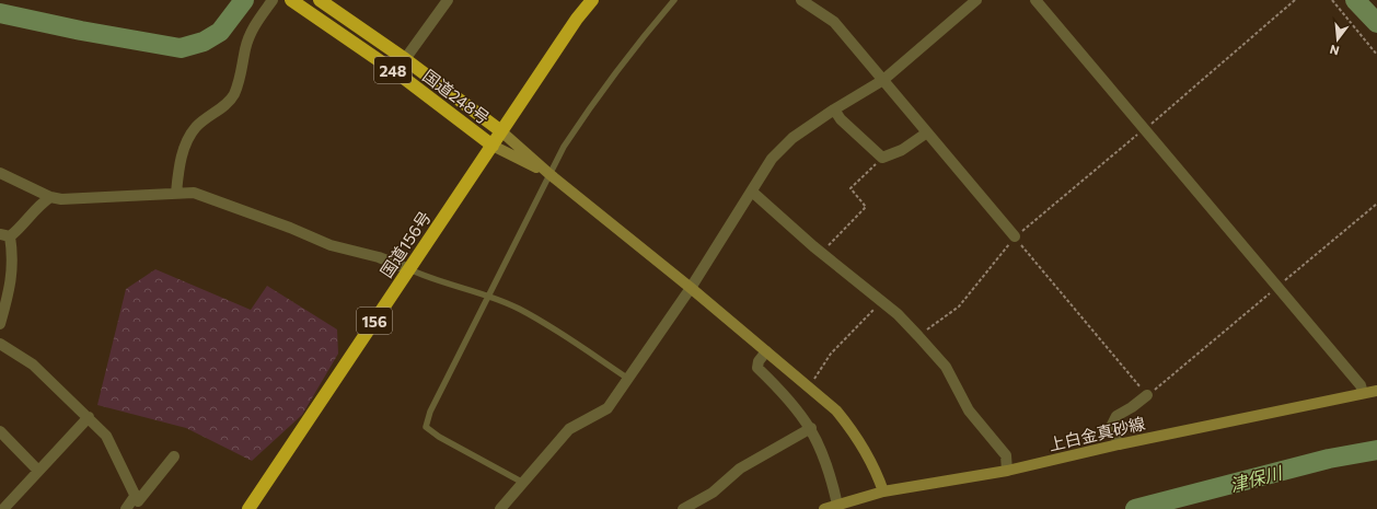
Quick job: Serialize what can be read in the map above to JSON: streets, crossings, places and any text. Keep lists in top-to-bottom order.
{
  "streets": {
    "highway": [
      "248",
      "国道248号",
      "国道156号",
      "156"
    ],
    "street": ["上白金真砂線"]
  },
  "crossings": [
    ["国道248号", "国道156号"]
  ],
  "water": ["津保川"],
  "north": "bottom"
}
